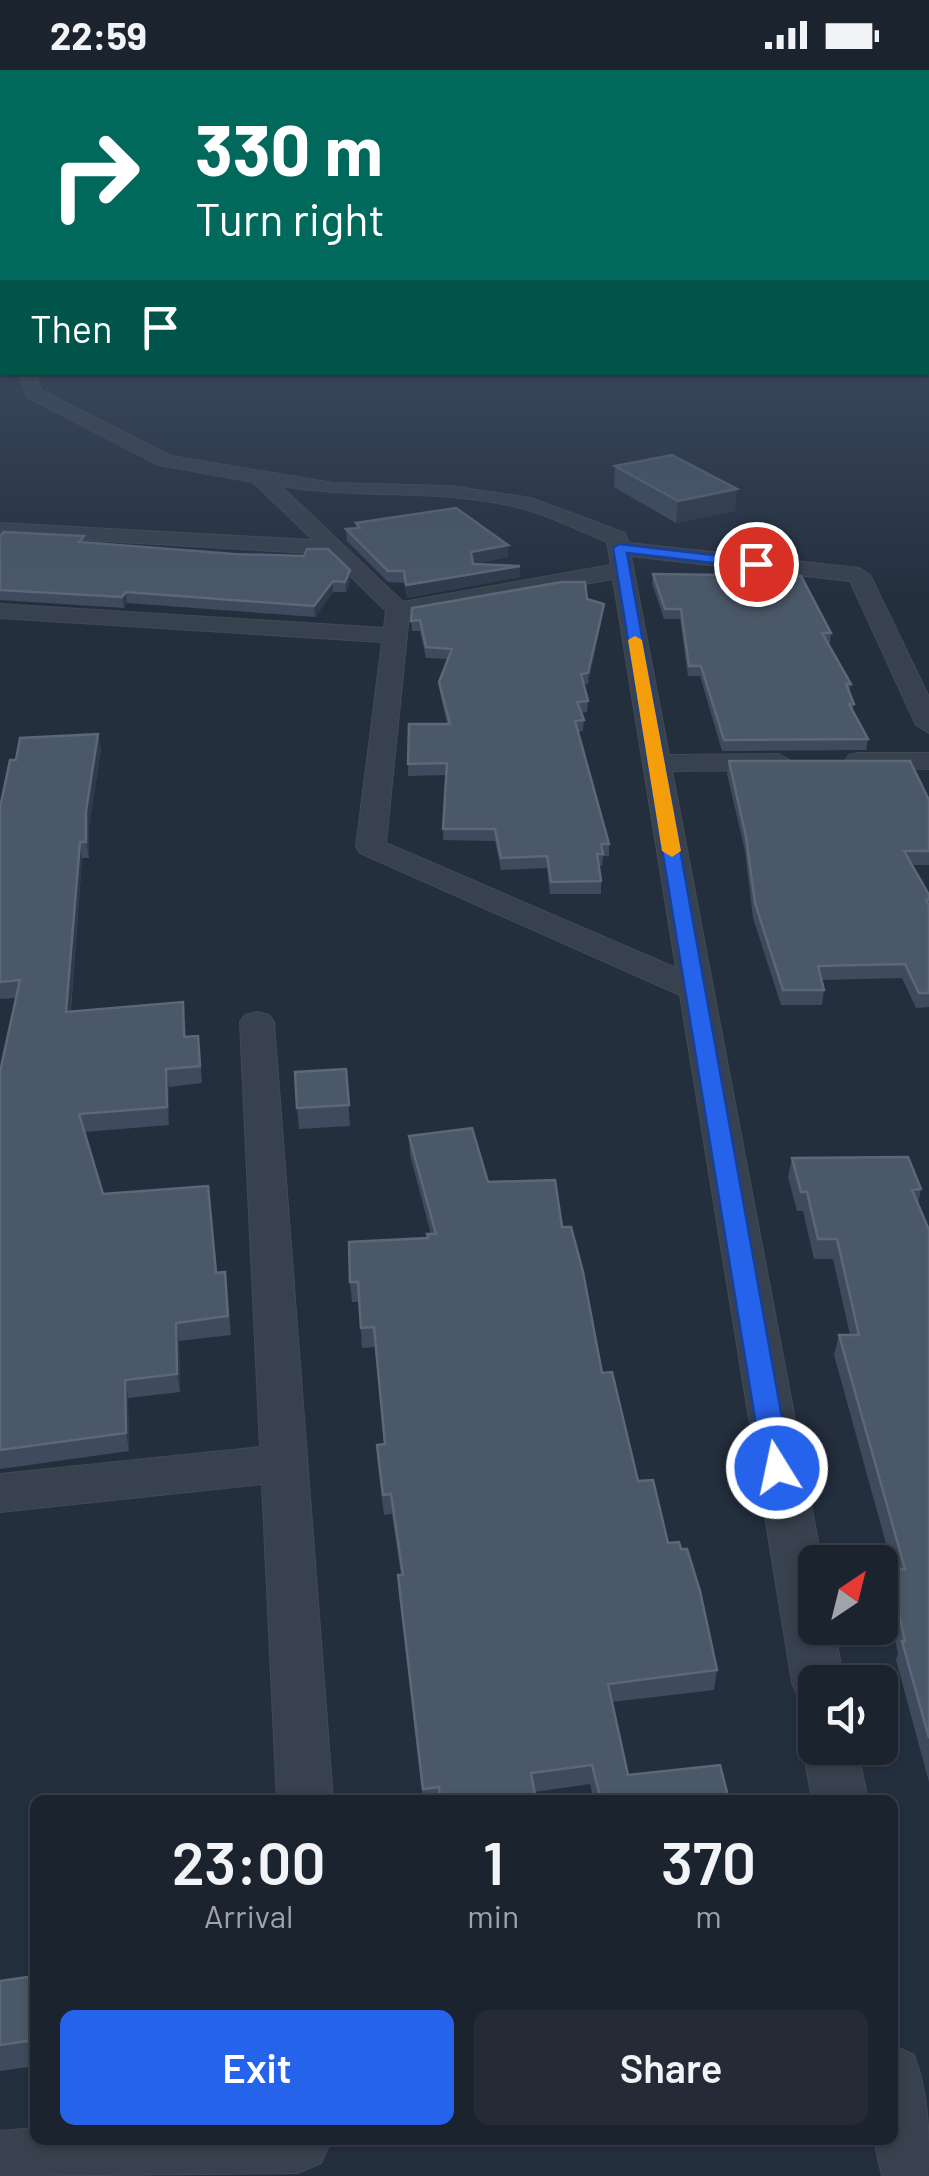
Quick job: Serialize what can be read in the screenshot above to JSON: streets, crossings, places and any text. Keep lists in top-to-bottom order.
{
  "north": "top right",
  "page": {
    "status": "22:59",
    "turn": ["330 m", "Turn right"],
    "then": "Then",
    "eta": [
      "23:00",
      "Arrival",
      "1",
      "min",
      "370",
      "m"
    ],
    "buttons": ["Exit", "Share"]
  }
}
